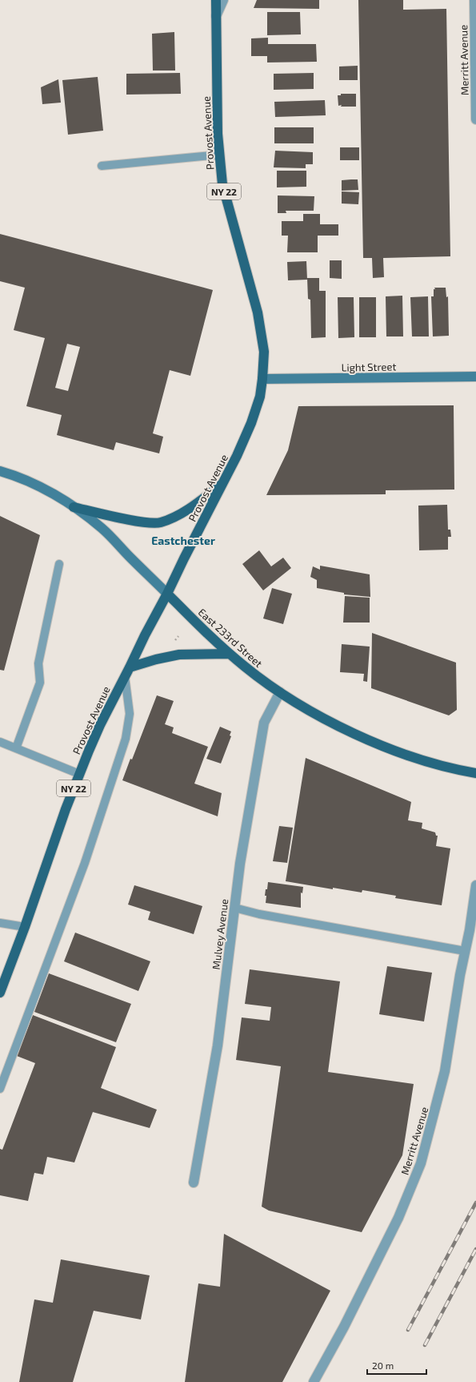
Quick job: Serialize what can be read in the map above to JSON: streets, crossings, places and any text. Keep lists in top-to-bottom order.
{
  "streets": {
    "main road": ["Provost Avenue", "NY 22", "East 233rd Street"],
    "street": ["Merritt Avenue", "Light Street", "Mulvey Avenue"]
  },
  "crossings": [
    ["Provost Avenue", "Light Street"],
    ["Provost Avenue", "East 233rd Street"],
    ["East 233rd Street", "Mulvey Avenue"]
  ],
  "districts": ["Eastchester"],
  "scale_bar": "20 m"
}
